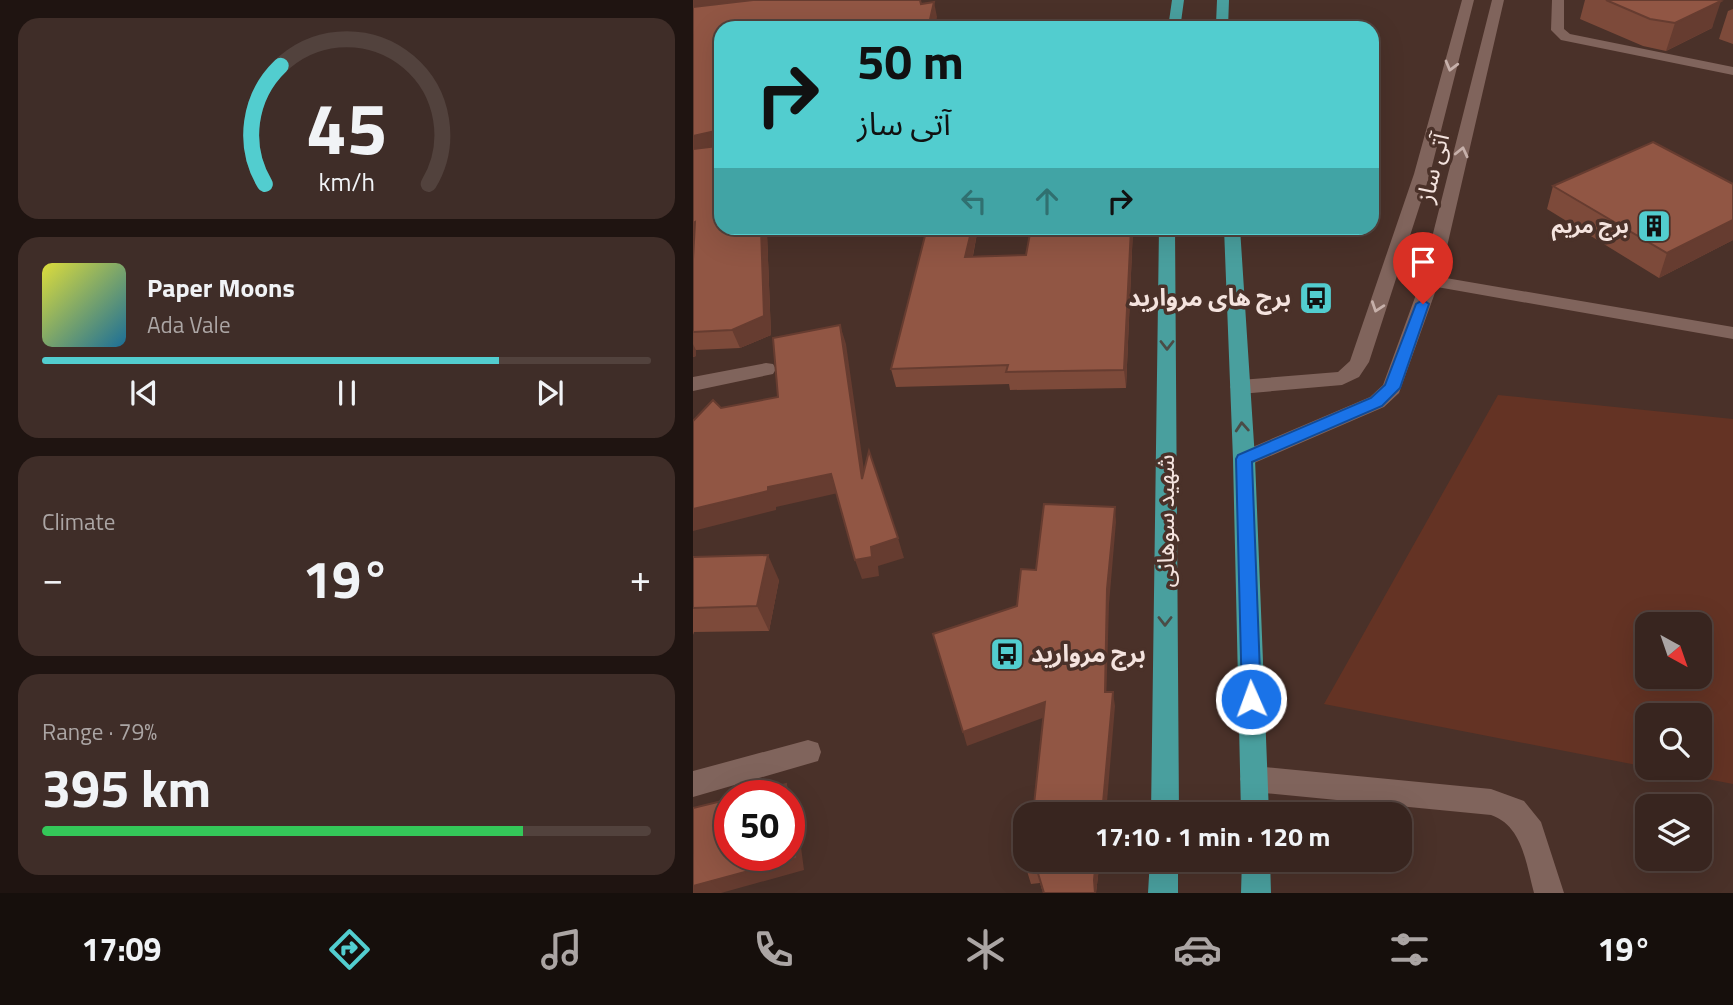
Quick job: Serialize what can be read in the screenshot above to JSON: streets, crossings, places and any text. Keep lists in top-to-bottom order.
{
  "streets": {
    "main road": ["شهید سوهانی"],
    "street": ["آتی ساز"]
  },
  "places": {
    "building": ["برج مریم"],
    "bus stop": ["برج های مروارید", "برج مروارید"]
  },
  "north": "bottom right",
  "page": {
    "turn": ["50 m", "آتی ساز"],
    "song": ["Paper Moons", "Ada Vale"],
    "tile": [
      "Climate",
      ["Range · 79%", "395 km"]
    ],
    "heat": ["−", "19°", "+"],
    "limit": "50",
    "trip": "17:10 · 1 min · 120 m",
    "tabs": ["17:09", "19°"],
    "gauge": ["45", "km/h"]
  }
}
